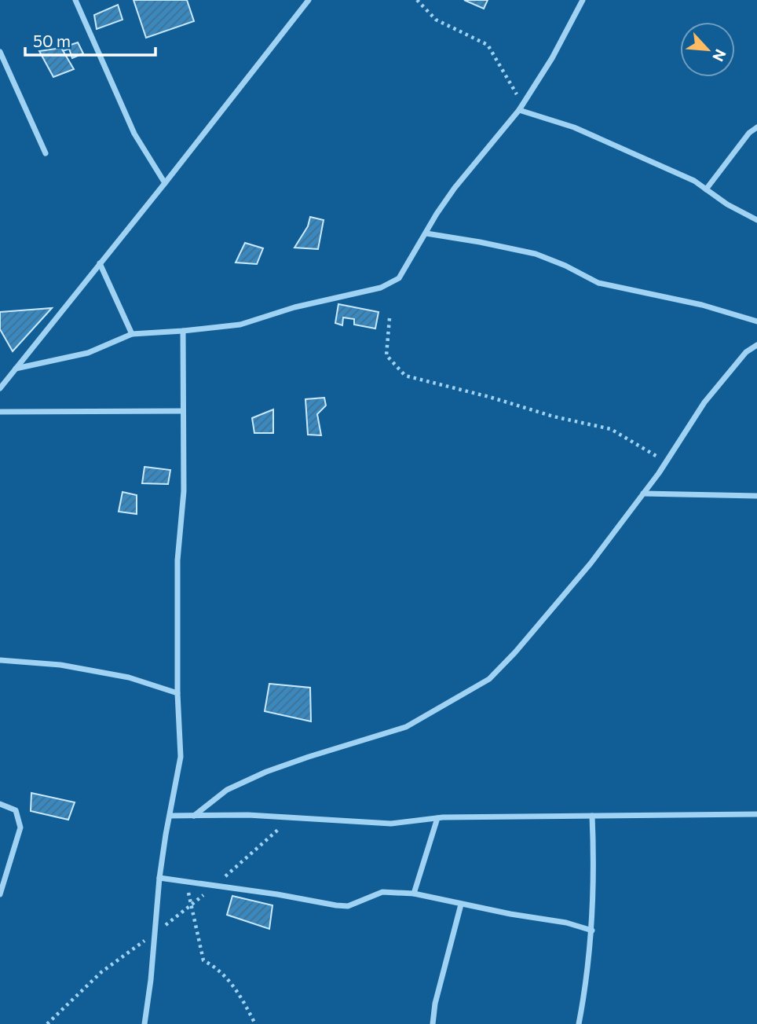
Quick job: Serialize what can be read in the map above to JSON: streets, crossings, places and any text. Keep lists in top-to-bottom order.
{
  "scale_bar": "50 m",
  "north": "bottom right"
}
